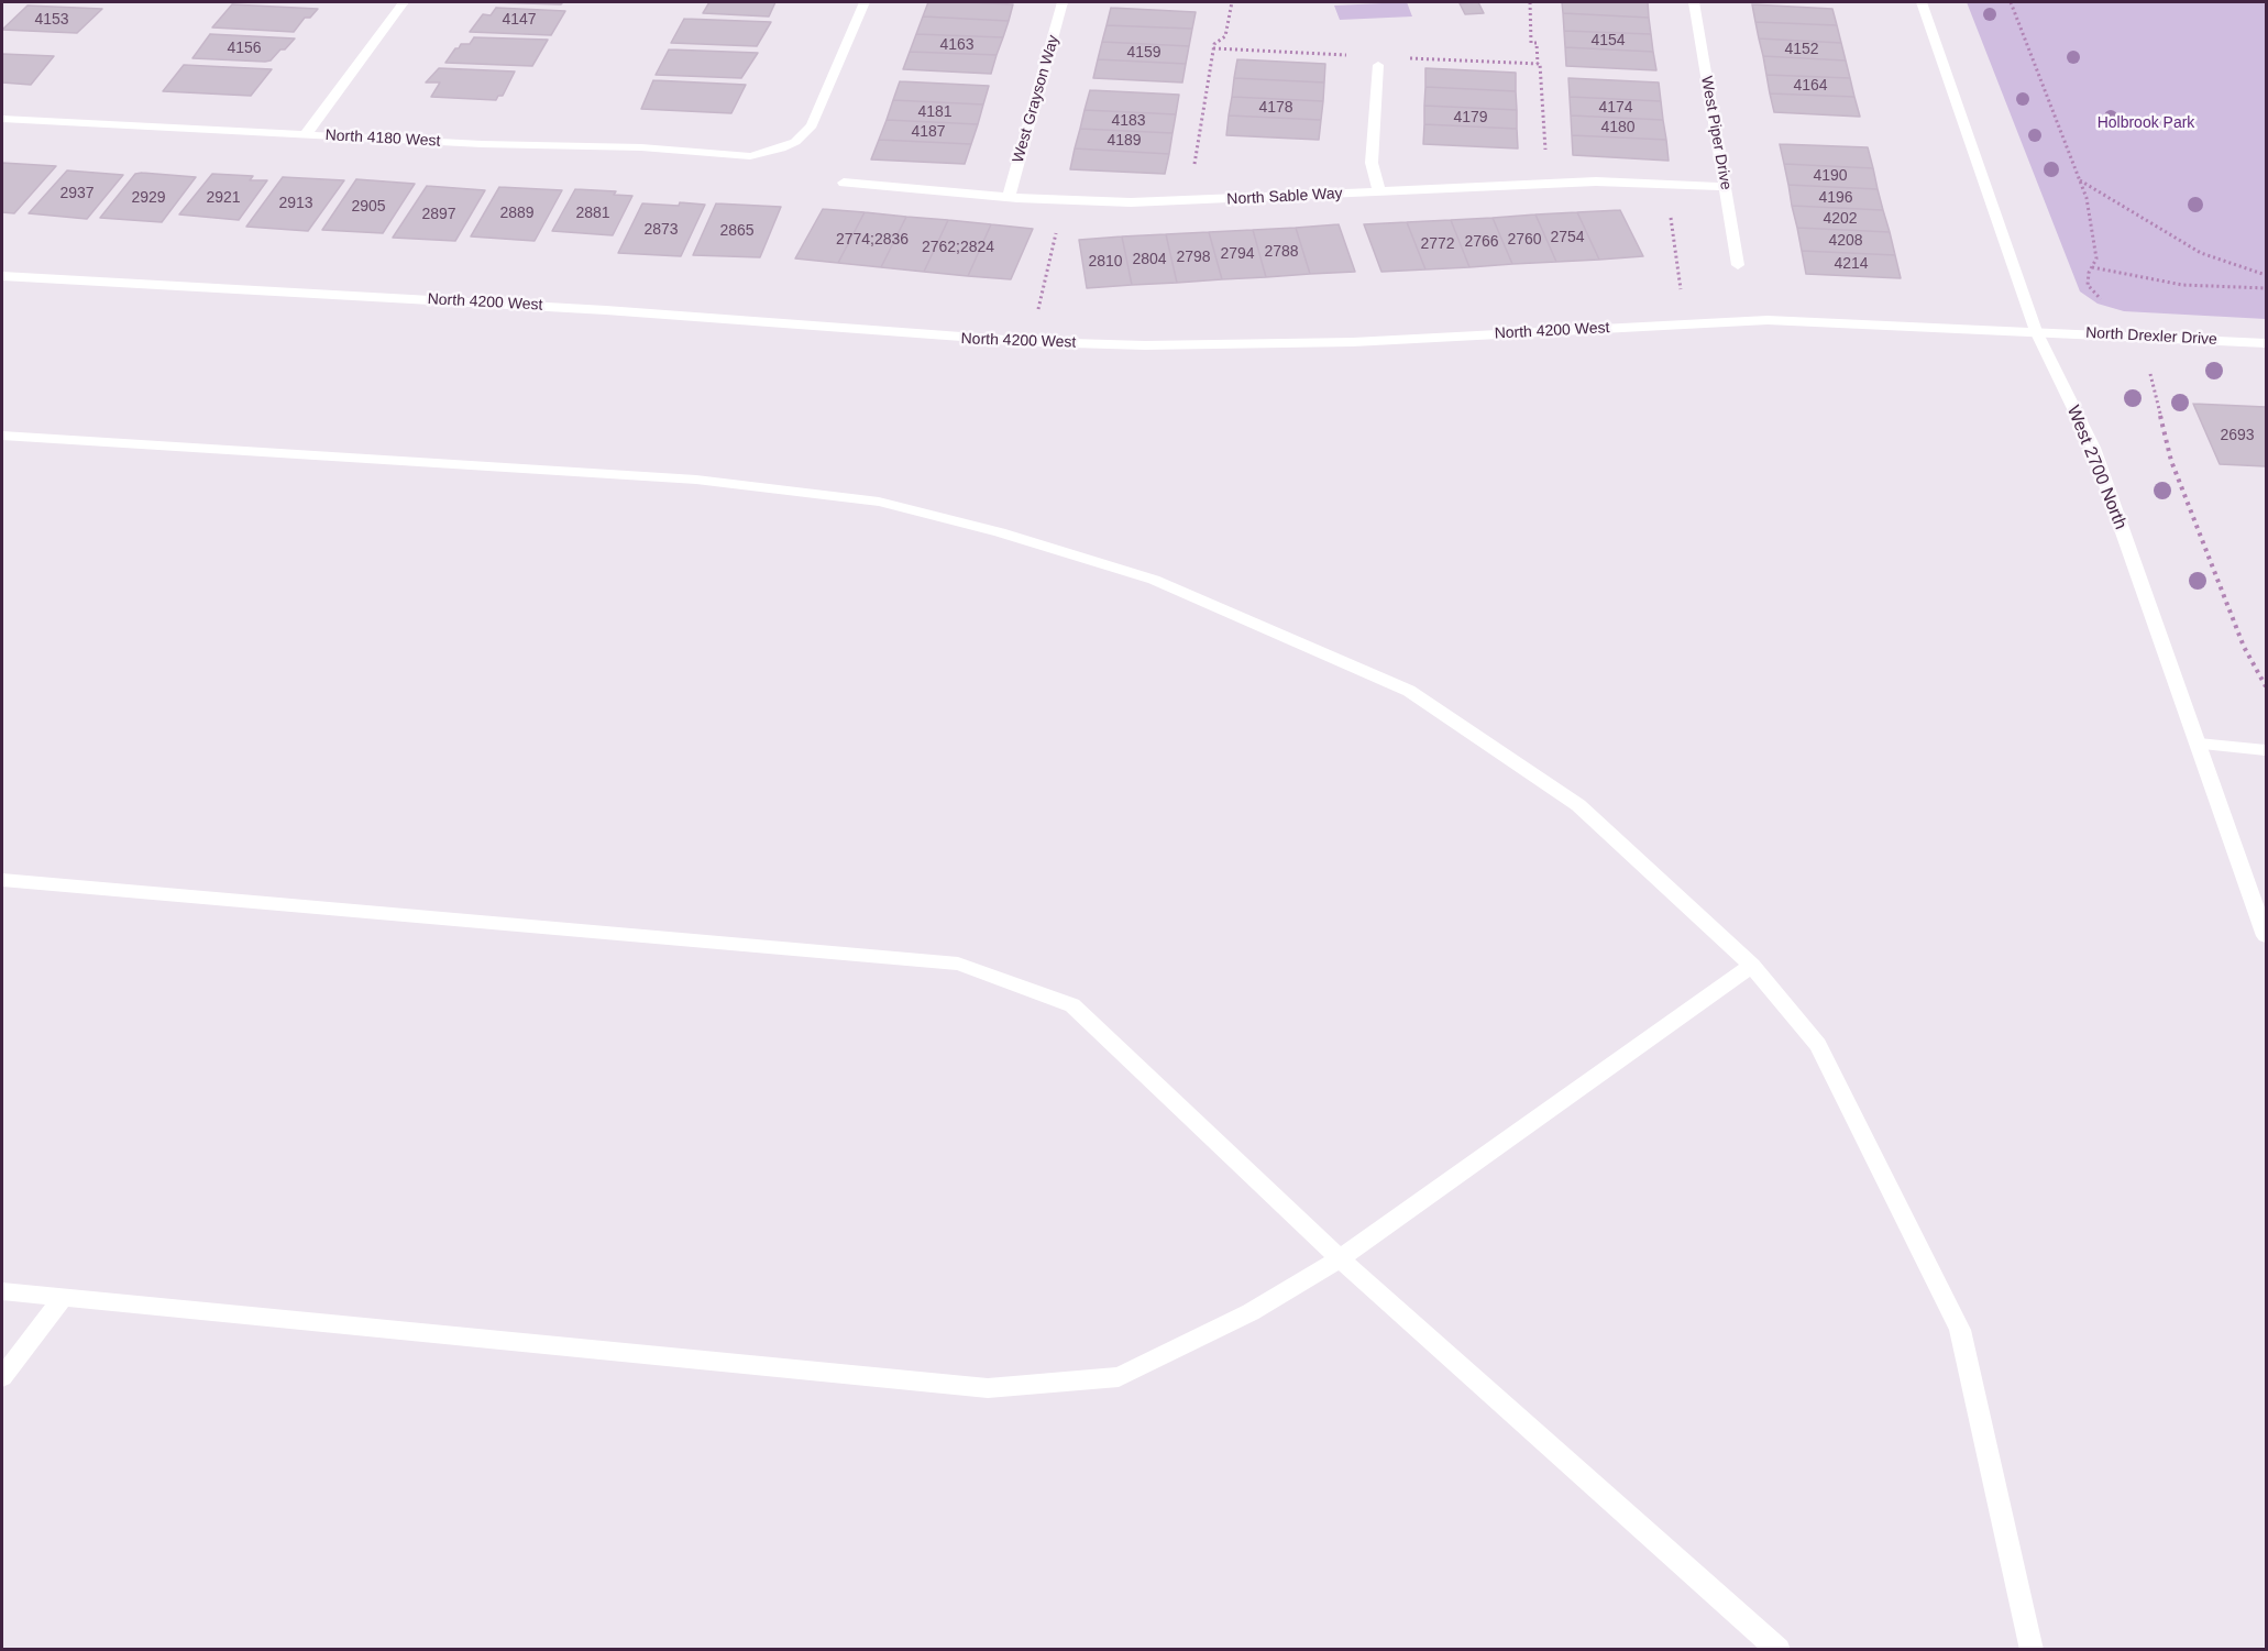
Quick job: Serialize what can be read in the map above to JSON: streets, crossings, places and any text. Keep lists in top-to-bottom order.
{
  "streets": {
    "street": [
      "West Grayson Way",
      "West Piper Drive",
      "North 4180 West",
      "North Sable Way",
      "North 4200 West",
      "North Drexler Drive",
      "West 2700 North"
    ]
  },
  "crossings": [
    ["West Grayson Way", "North Sable Way"],
    ["West Piper Drive", "North Sable Way"],
    ["North 4200 West", "North Drexler Drive"],
    ["North 4200 West", "West 2700 North"],
    ["North Drexler Drive", "West 2700 North"]
  ],
  "parks": ["Holbrook Park"],
  "house_numbers": [
    "4153",
    "4147",
    "4154",
    "4163",
    "4156",
    "4152",
    "4159",
    "4164",
    "4178",
    "4174",
    "4181",
    "4179",
    "4183",
    "4180",
    "4187",
    "4189",
    "4190",
    "2937",
    "2929",
    "2921",
    "4196",
    "2913",
    "2905",
    "2889",
    "2881",
    "2897",
    "4202",
    "2873",
    "2865",
    "2754",
    "2774;2836",
    "2760",
    "4208",
    "2766",
    "2772",
    "2762;2824",
    "2788",
    "2794",
    "2798",
    "2804",
    "2810",
    "4214",
    "2693"
  ]
}
